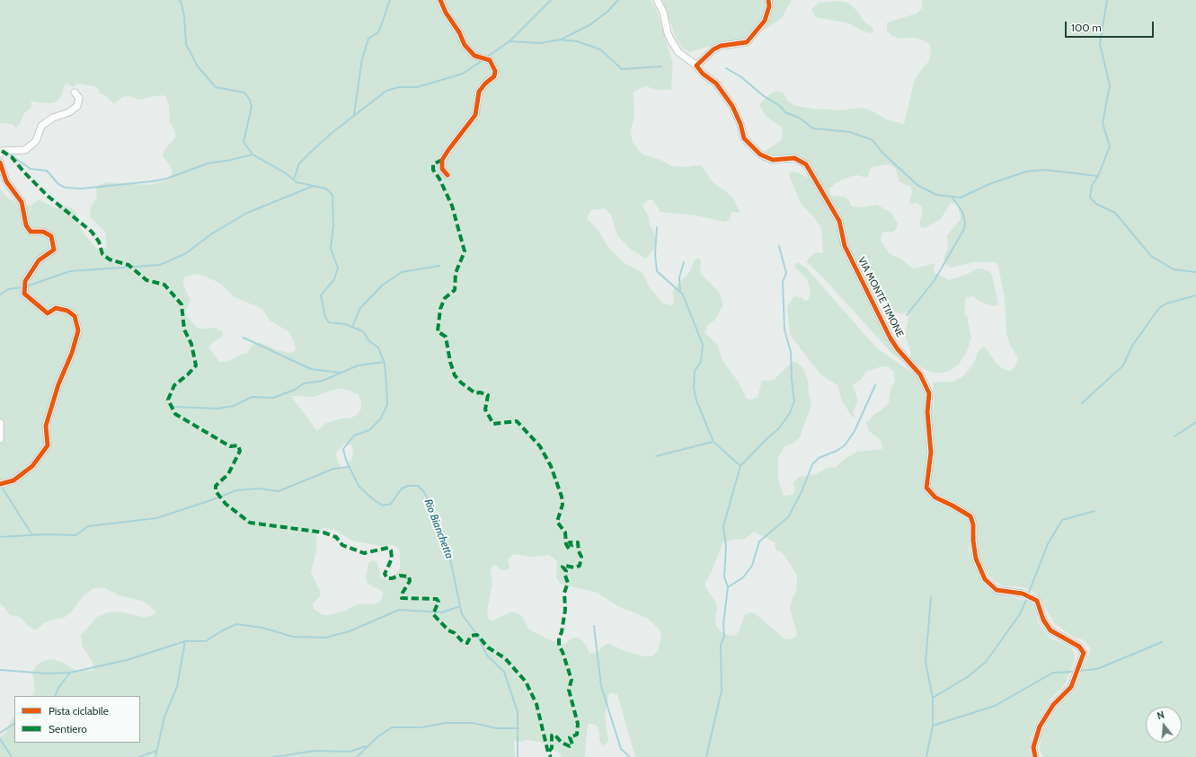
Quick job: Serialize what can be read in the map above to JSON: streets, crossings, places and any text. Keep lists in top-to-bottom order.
{
  "streets": {
    "street": ["VIA MONTE TIMONE"]
  },
  "water": ["Rio Bianchetta"],
  "legend": ["Pista ciclabile", "Sentiero"],
  "scale_bar": "100 m",
  "north": "top"
}
